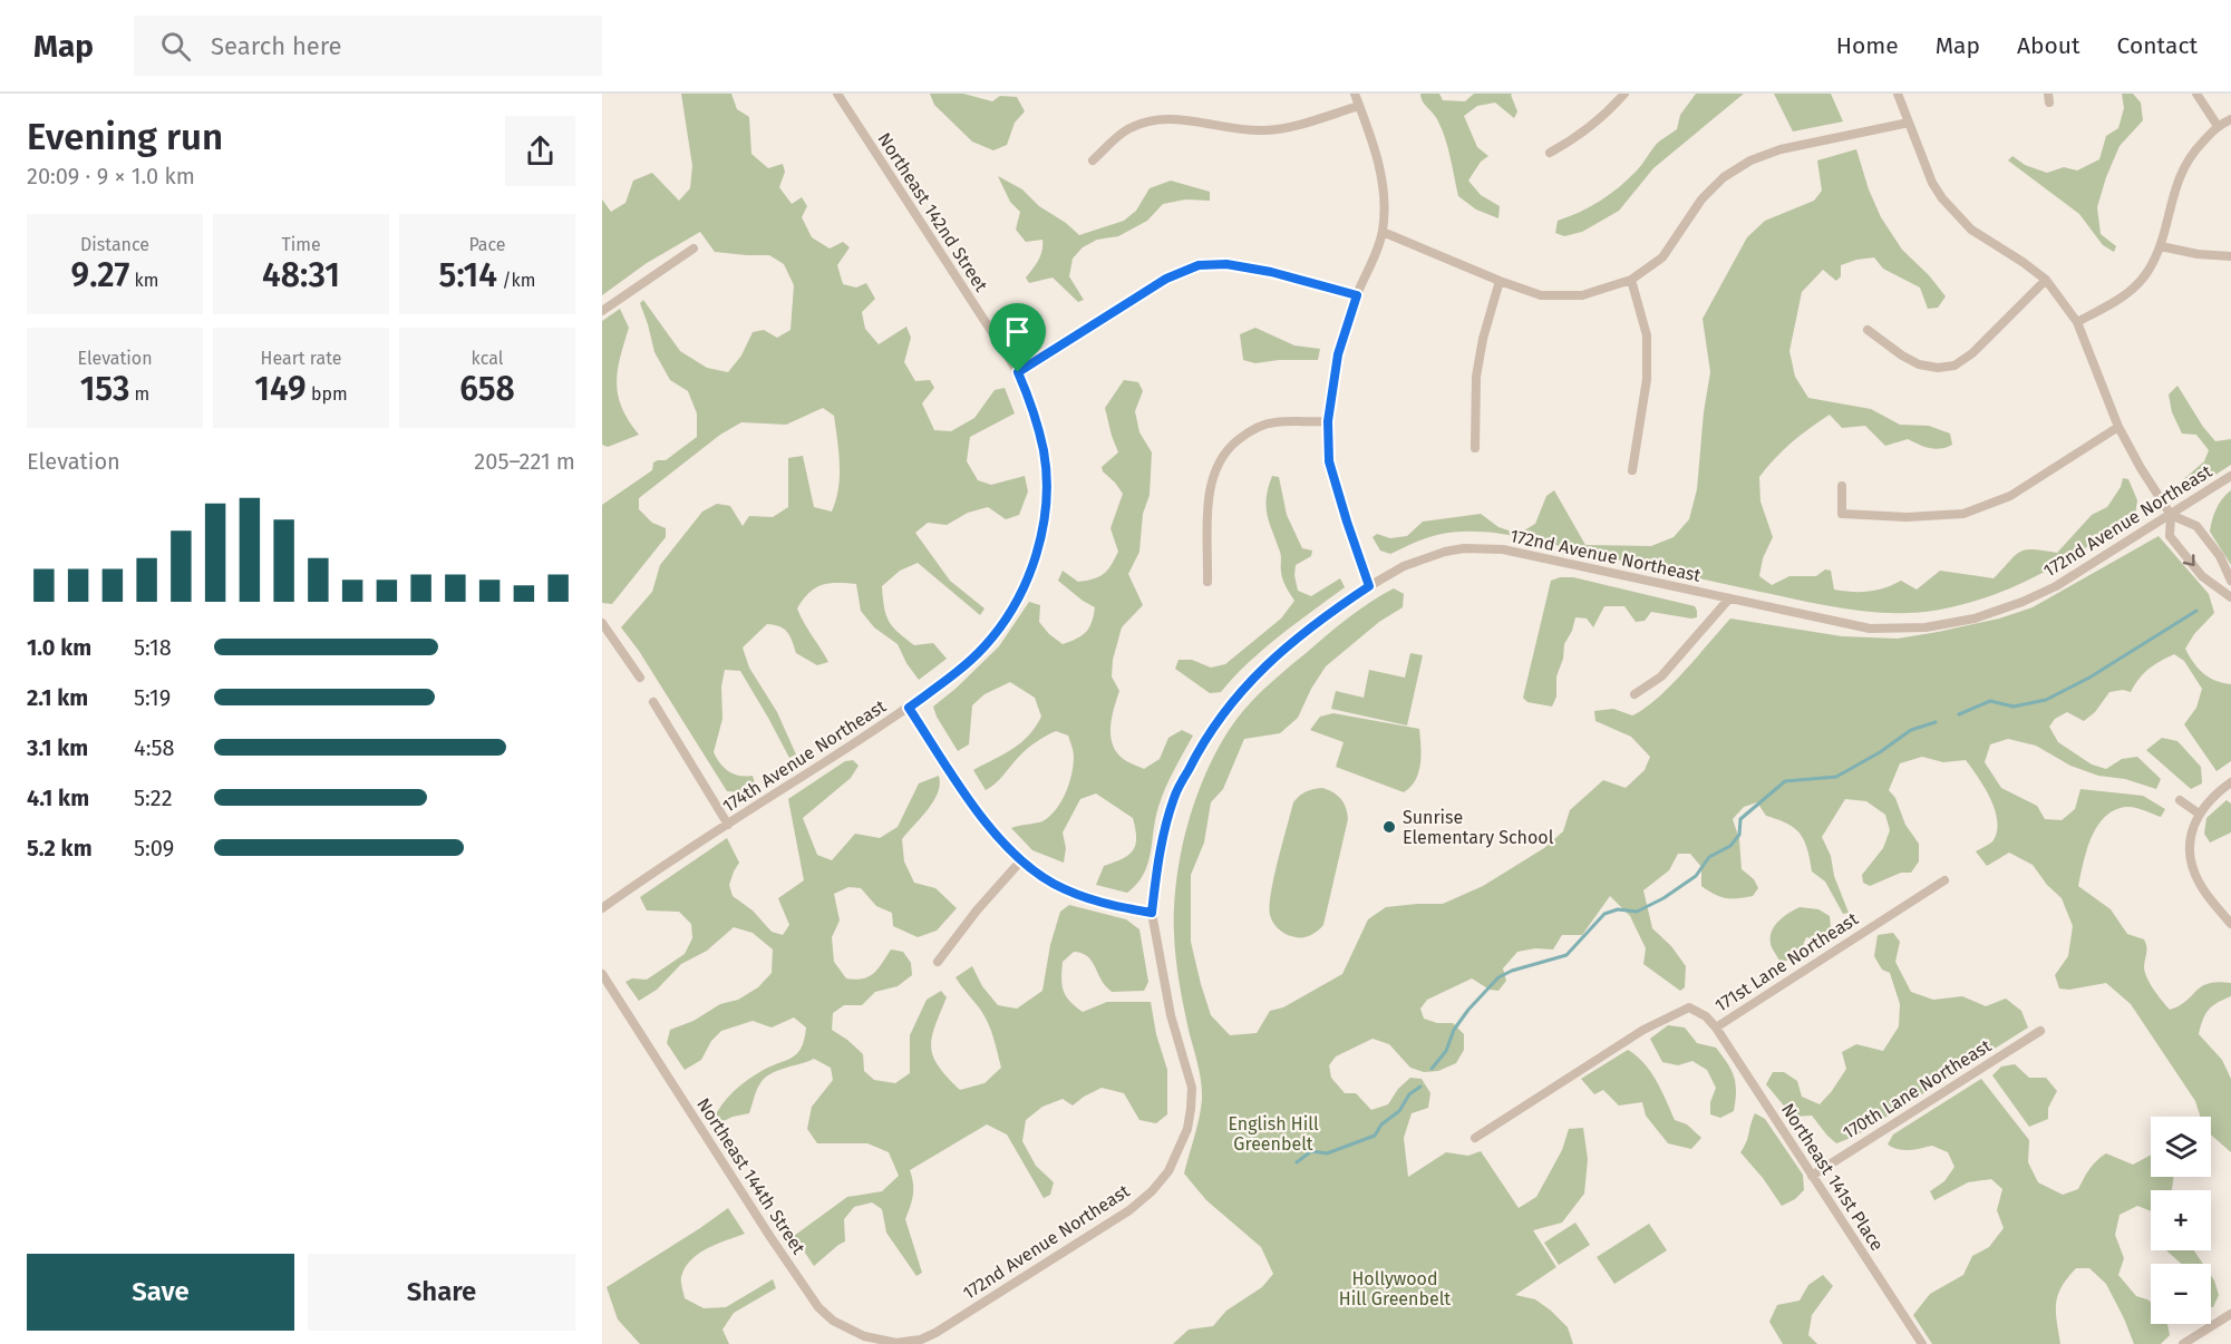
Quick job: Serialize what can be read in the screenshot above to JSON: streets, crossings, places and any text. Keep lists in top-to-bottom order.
{
  "streets": {
    "street": [
      "Northeast 142nd Street",
      "172nd Avenue Northeast",
      "174th Avenue Northeast",
      "171st Lane Northeast",
      "170th Lane Northeast",
      "Northeast 144th Street",
      "Northeast 141st Place"
    ]
  },
  "crossings": [
    ["Northeast 142nd Street", "174th Avenue Northeast"],
    ["172nd Avenue Northeast", "Northeast 144th Street"],
    ["171st Lane Northeast", "Northeast 141st Place"],
    ["170th Lane Northeast", "Northeast 141st Place"]
  ],
  "parks": ["English Hill Greenbelt", "Hollywood Hill Greenbelt"],
  "places": ["Sunrise Elementary School"],
  "page": {
    "header": "Map",
    "search": "Search here",
    "nav": [
      "Home",
      "Map",
      "About",
      "Contact"
    ],
    "heading": ["Evening run", "20:09 · 9 × 1.0 km"],
    "stats": [
      ["Distance", "9.27 km"],
      ["Time", "48:31"],
      ["Pace", "5:14 /km"],
      ["Elevation", "153 m"],
      ["Heart rate", "149 bpm"],
      ["kcal", "658"]
    ],
    "chart": ["Elevation", "205–221 m"],
    "list": [
      {
        "name": "1.0 km",
        "note": "5:18"
      },
      {
        "name": "2.1 km",
        "note": "5:19"
      },
      {
        "name": "3.1 km",
        "note": "4:58"
      },
      {
        "name": "4.1 km",
        "note": "5:22"
      },
      {
        "name": "5.2 km",
        "note": "5:09"
      }
    ],
    "map_buttons": ["+", "−"],
    "buttons": ["Save", "Share"]
  }
}
